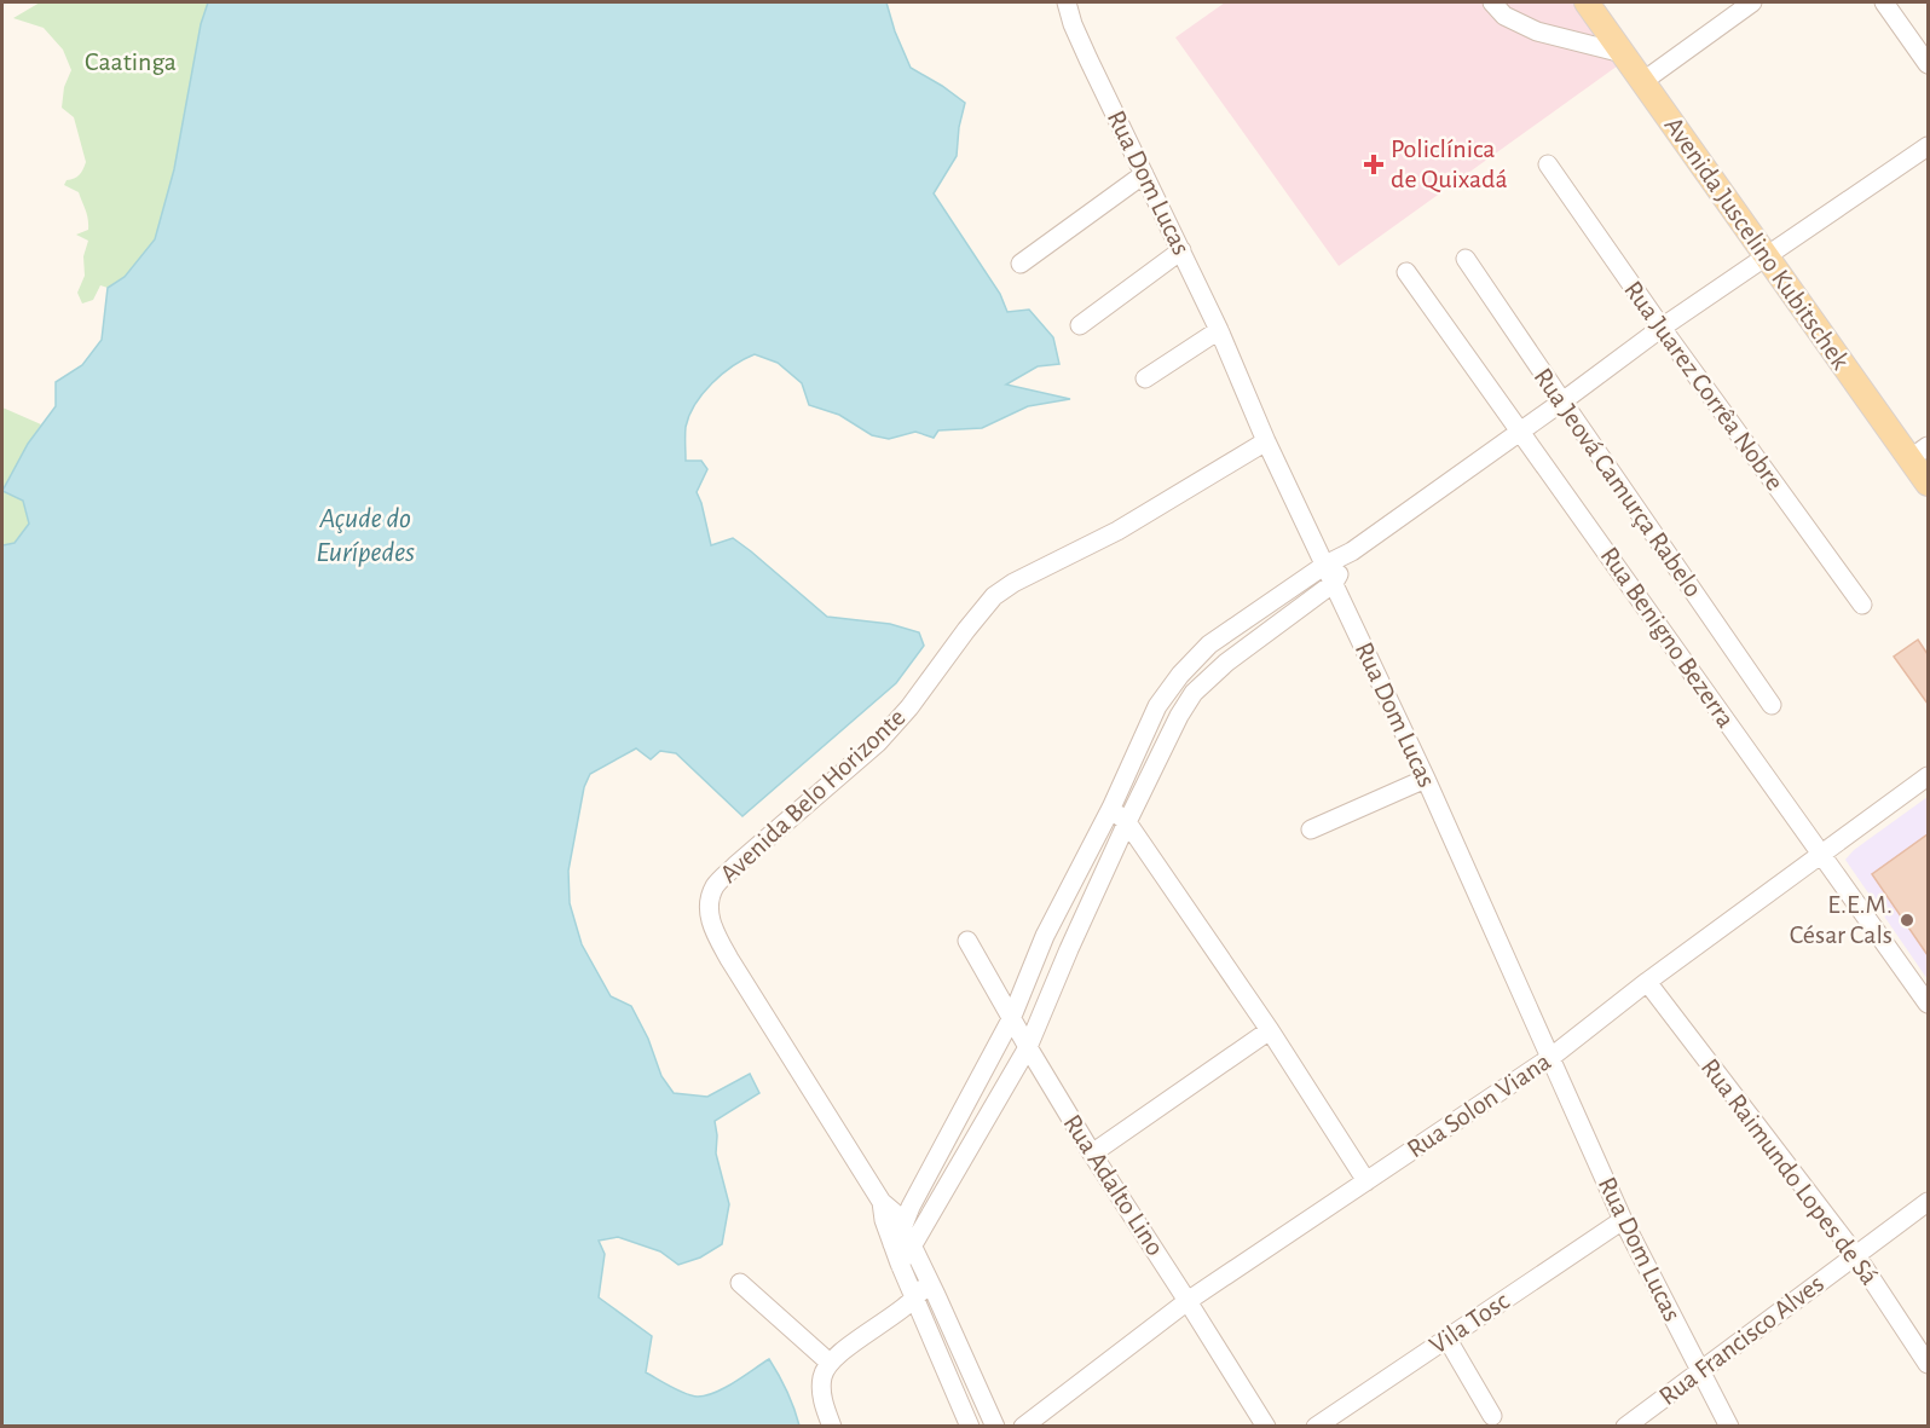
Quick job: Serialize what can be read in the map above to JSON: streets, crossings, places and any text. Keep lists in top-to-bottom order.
{
  "streets": {
    "main road": ["Avenida Juscelino Kubitschek"],
    "street": [
      "Rua Dom Lucas",
      "Rua Juarez Corrêa Nobre",
      "Rua Jeová Camurça Rabelo",
      "Rua Benigno Bezerra",
      "Avenida Belo Horizonte",
      "Rua Solon Viana",
      "Rua Raimundo Lopes de Sá",
      "Rua Adalto Lino",
      "Vila Tosc",
      "Rua Francisco Alves"
    ]
  },
  "crossings": [
    ["Rua Dom Lucas", "Avenida Belo Horizonte"],
    ["Rua Dom Lucas", "Rua Solon Viana"],
    ["Rua Dom Lucas", "Vila Tosc"],
    ["Rua Dom Lucas", "Rua Francisco Alves"],
    ["Rua Benigno Bezerra", "Rua Solon Viana"],
    ["Rua Solon Viana", "Rua Raimundo Lopes de Sá"],
    ["Rua Solon Viana", "Rua Adalto Lino"],
    ["Rua Raimundo Lopes de Sá", "Rua Francisco Alves"]
  ],
  "water": ["Açude do Eurípedes"],
  "parks": ["Caatinga"],
  "places": {
    "health": ["Policlínica de Quixadá"],
    "other": ["E.E.M. César Cals"]
  }
}
